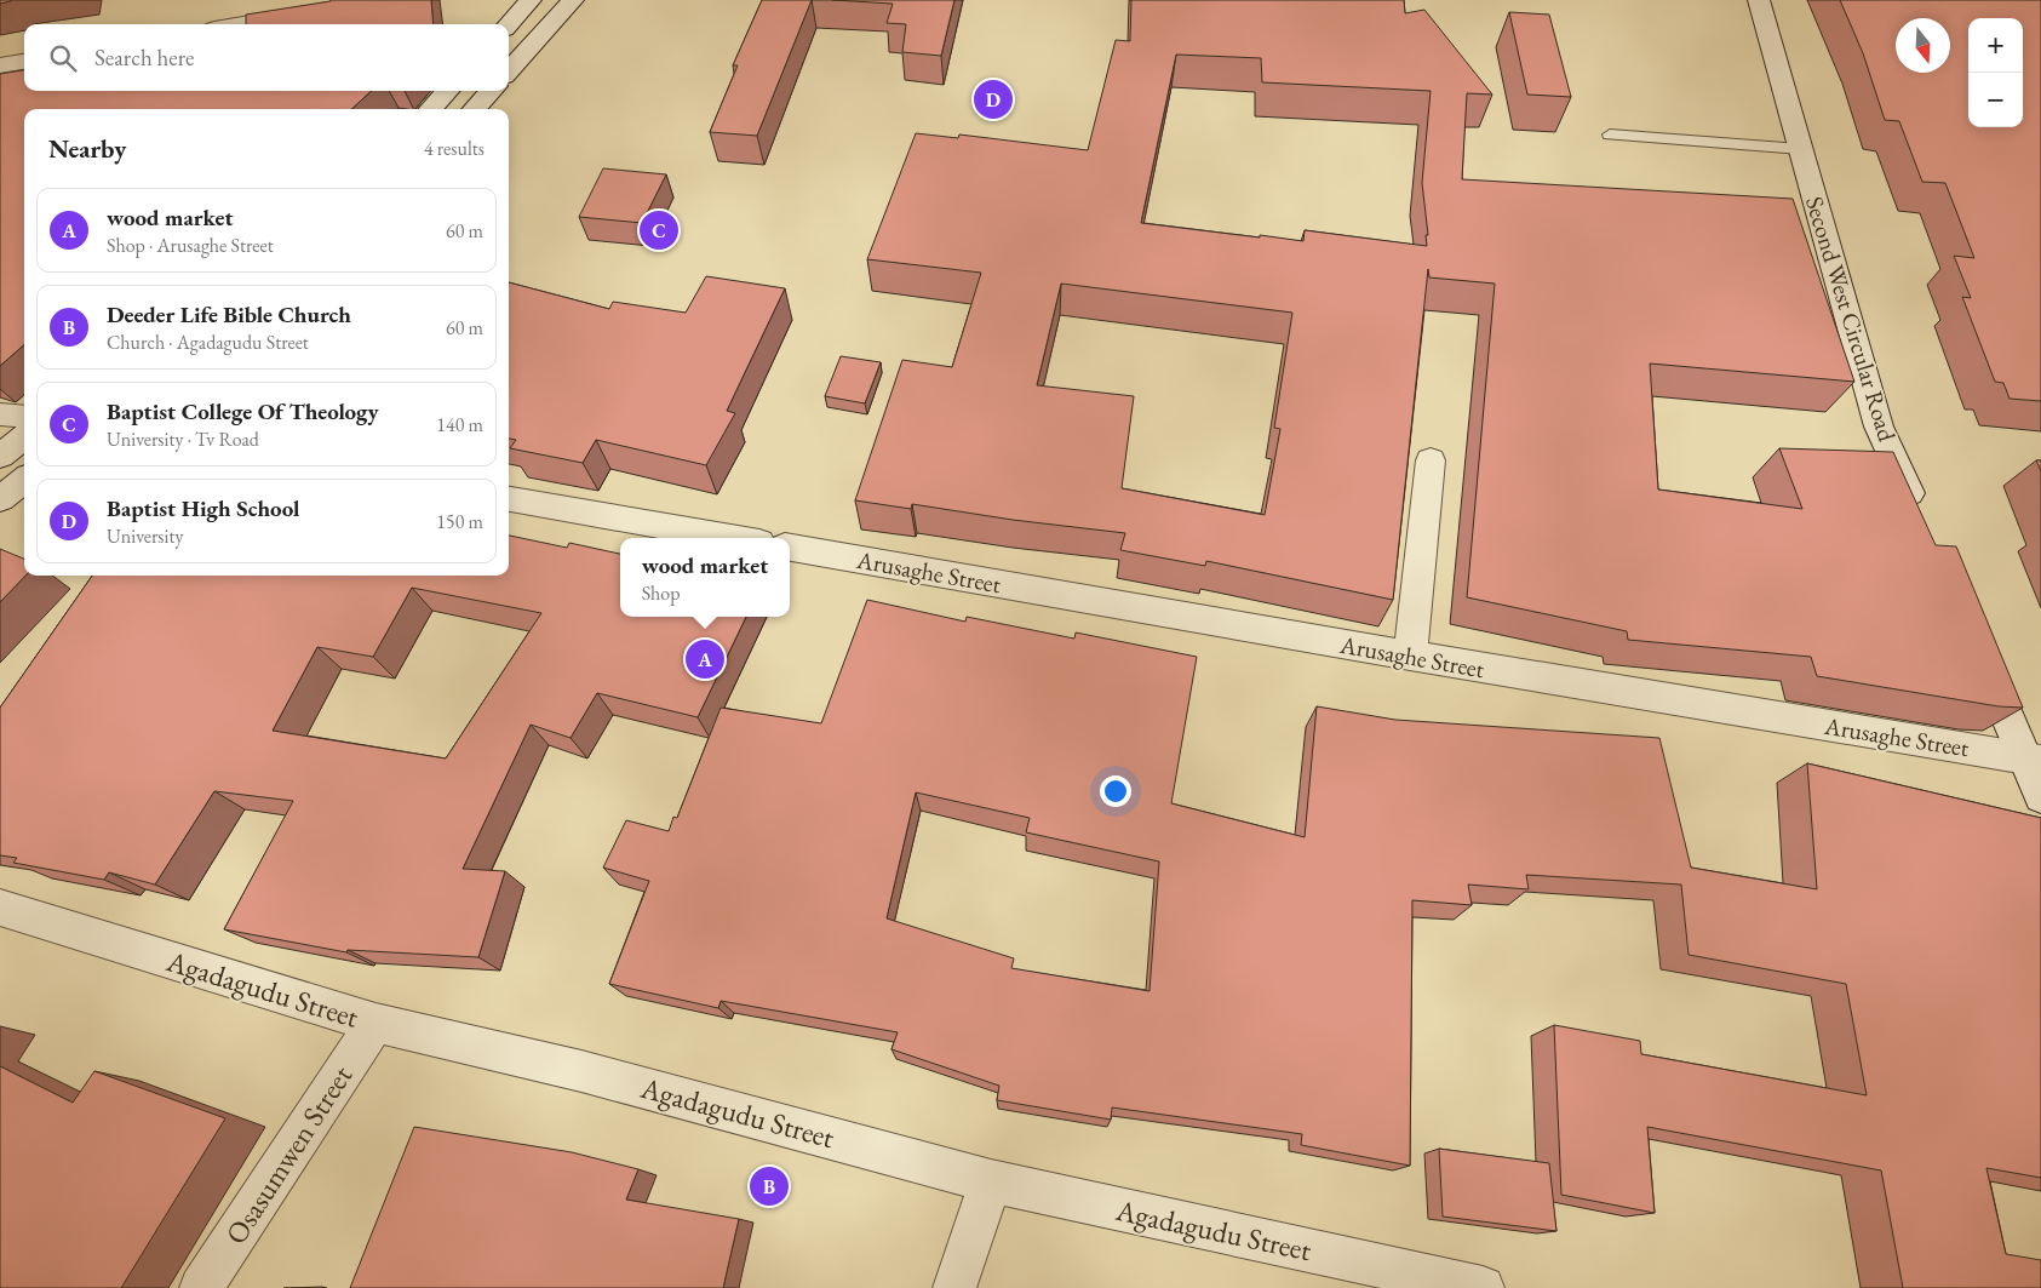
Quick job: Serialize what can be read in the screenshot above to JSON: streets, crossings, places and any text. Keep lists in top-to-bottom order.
{
  "streets": {
    "street": [
      "Second West Circular Road",
      "Arusaghe Street",
      "Agadagudu Street",
      "Osasumwen Street"
    ]
  },
  "crossings": [
    ["Agadagudu Street", "Osasumwen Street"]
  ],
  "north": "bottom",
  "page": {
    "map_buttons": ["+", "−"],
    "search": "Search here",
    "pins": [
      "D",
      "C",
      "A",
      "B"
    ],
    "heading": ["Nearby", "4 results"],
    "list": [
      {
        "mark": "A",
        "name": "wood market",
        "note": "Shop · Arusaghe Street",
        "value": "60 m"
      },
      {
        "mark": "B",
        "name": "Deeder Life Bible Church",
        "note": "Church · Agadagudu Street",
        "value": "60 m"
      },
      {
        "mark": "C",
        "name": "Baptist College Of Theology",
        "note": "University · Tv Road",
        "value": "140 m"
      },
      {
        "mark": "D",
        "name": "Baptist High School",
        "note": "University",
        "value": "150 m"
      }
    ],
    "popup": ["wood market", "Shop"]
  }
}
